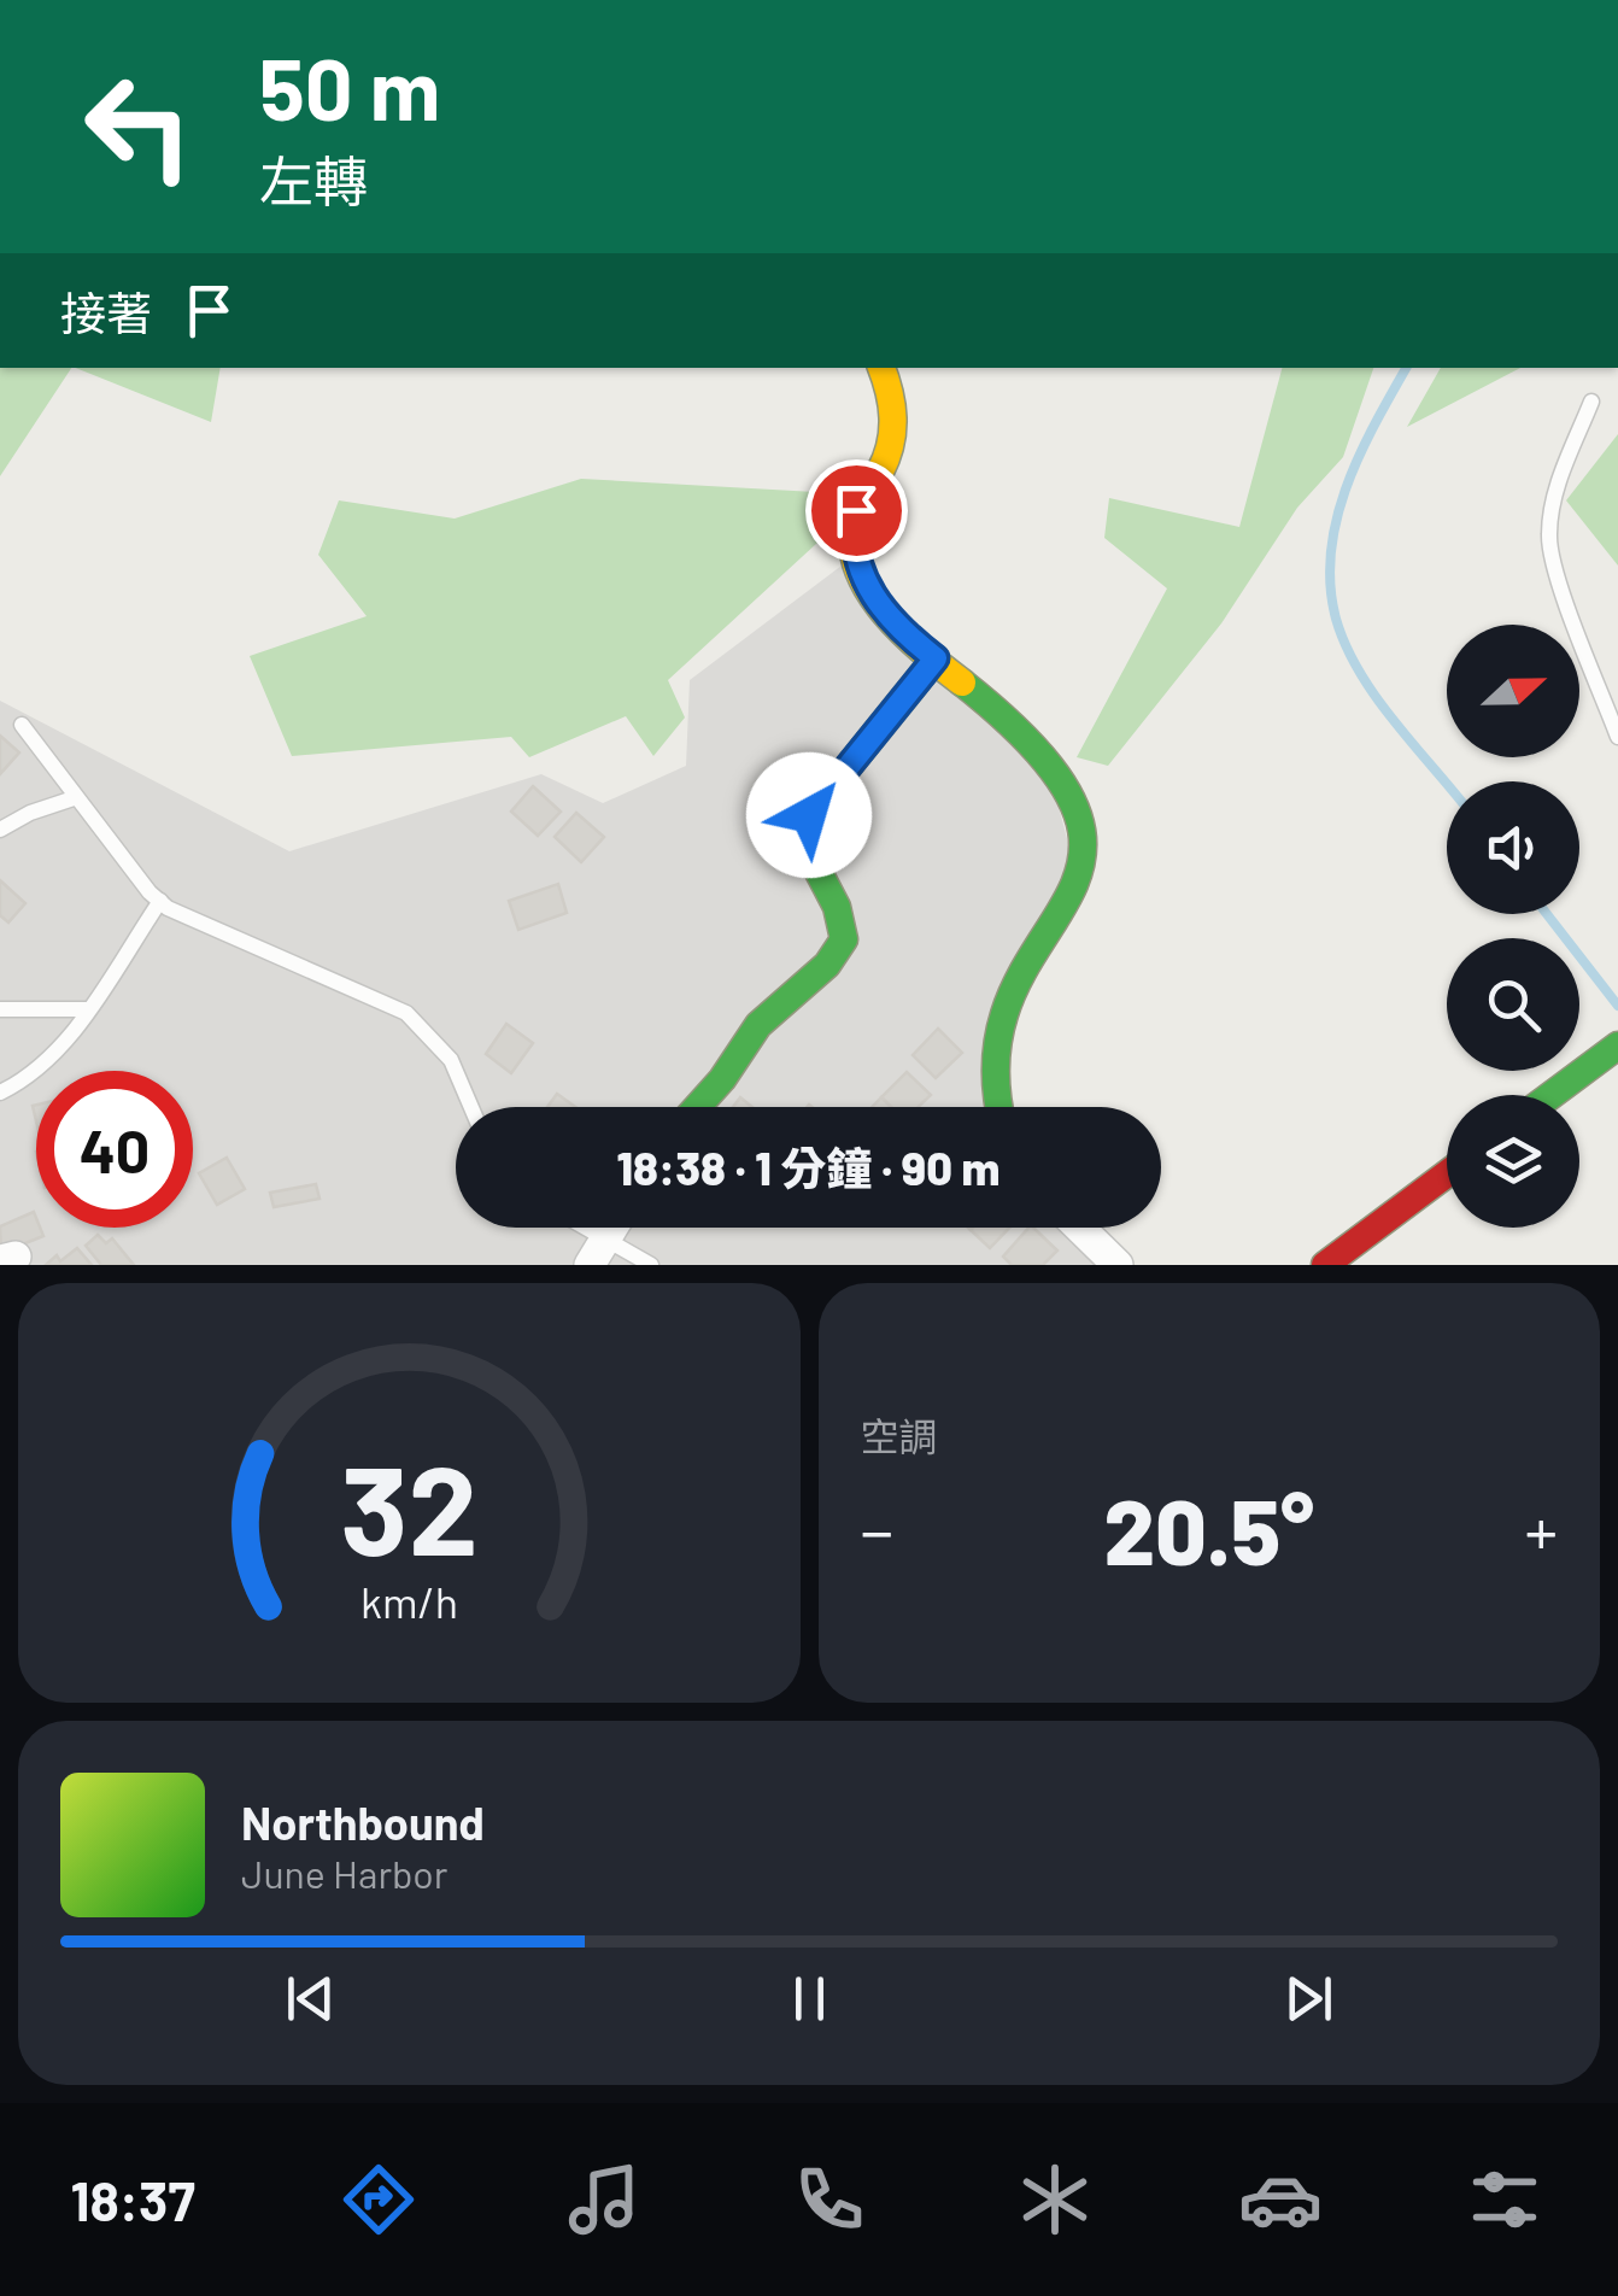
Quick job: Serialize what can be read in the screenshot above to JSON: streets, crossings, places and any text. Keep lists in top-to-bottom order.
{
  "north": "right",
  "page": {
    "turn": ["50 m", "左轉"],
    "then": "接著",
    "limit": "40",
    "trip": "18:38 · 1 分鐘 · 90 m",
    "tile": "空調",
    "heat": ["−", "20.5°", "+"],
    "song": ["Northbound", "June Harbor"],
    "tabs": "18:37",
    "gauge": ["32", "km/h"]
  }
}
